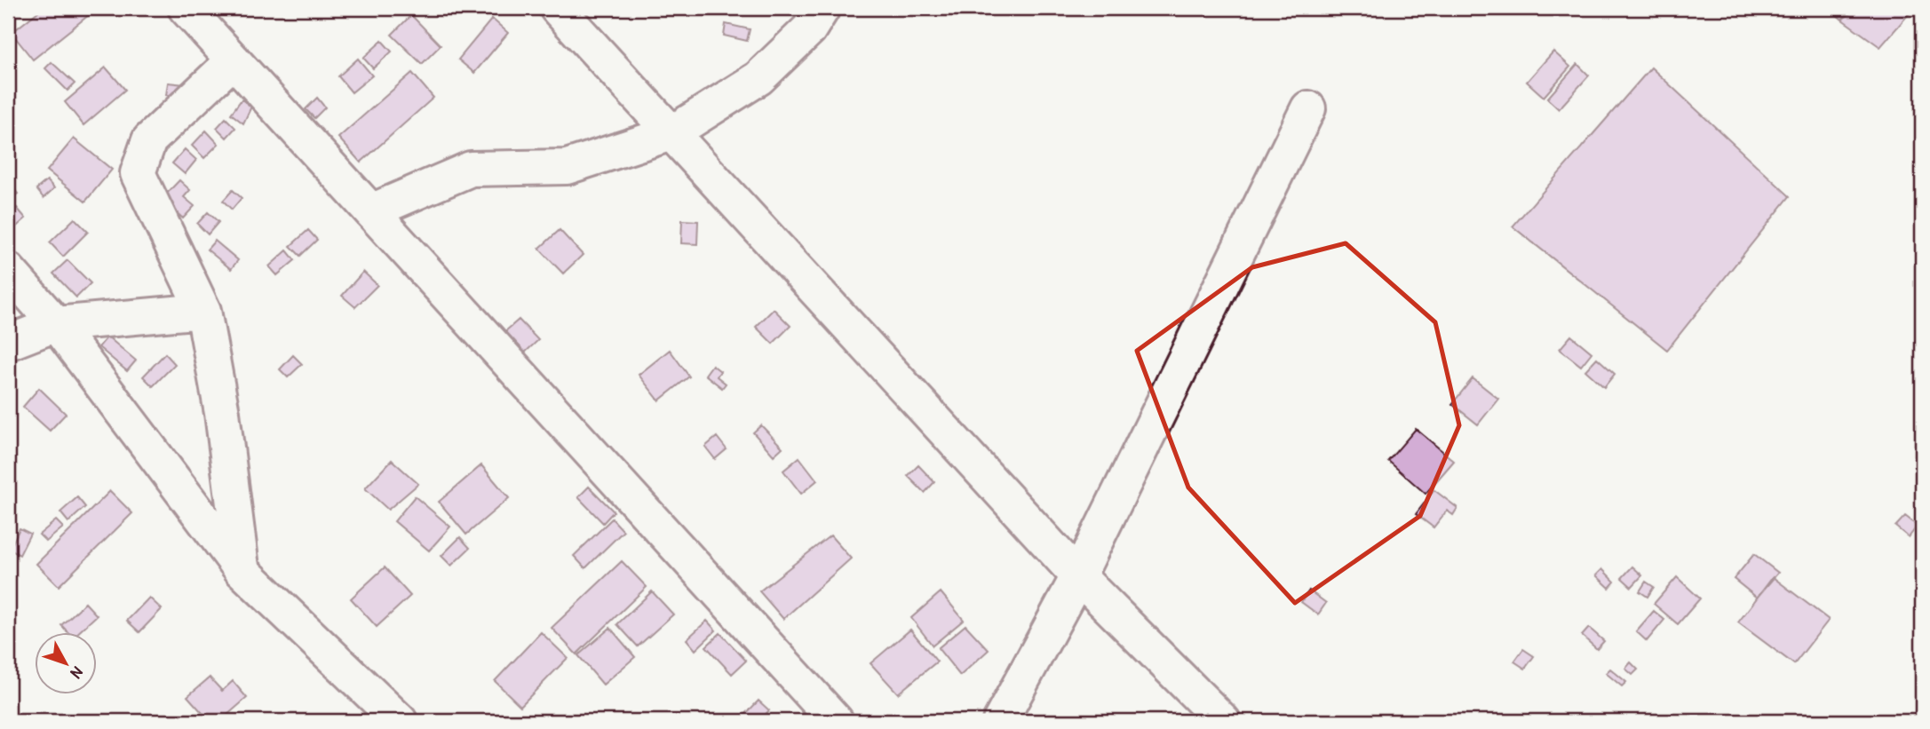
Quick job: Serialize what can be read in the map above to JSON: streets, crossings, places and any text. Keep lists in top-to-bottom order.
{
  "north": "bottom right"
}
